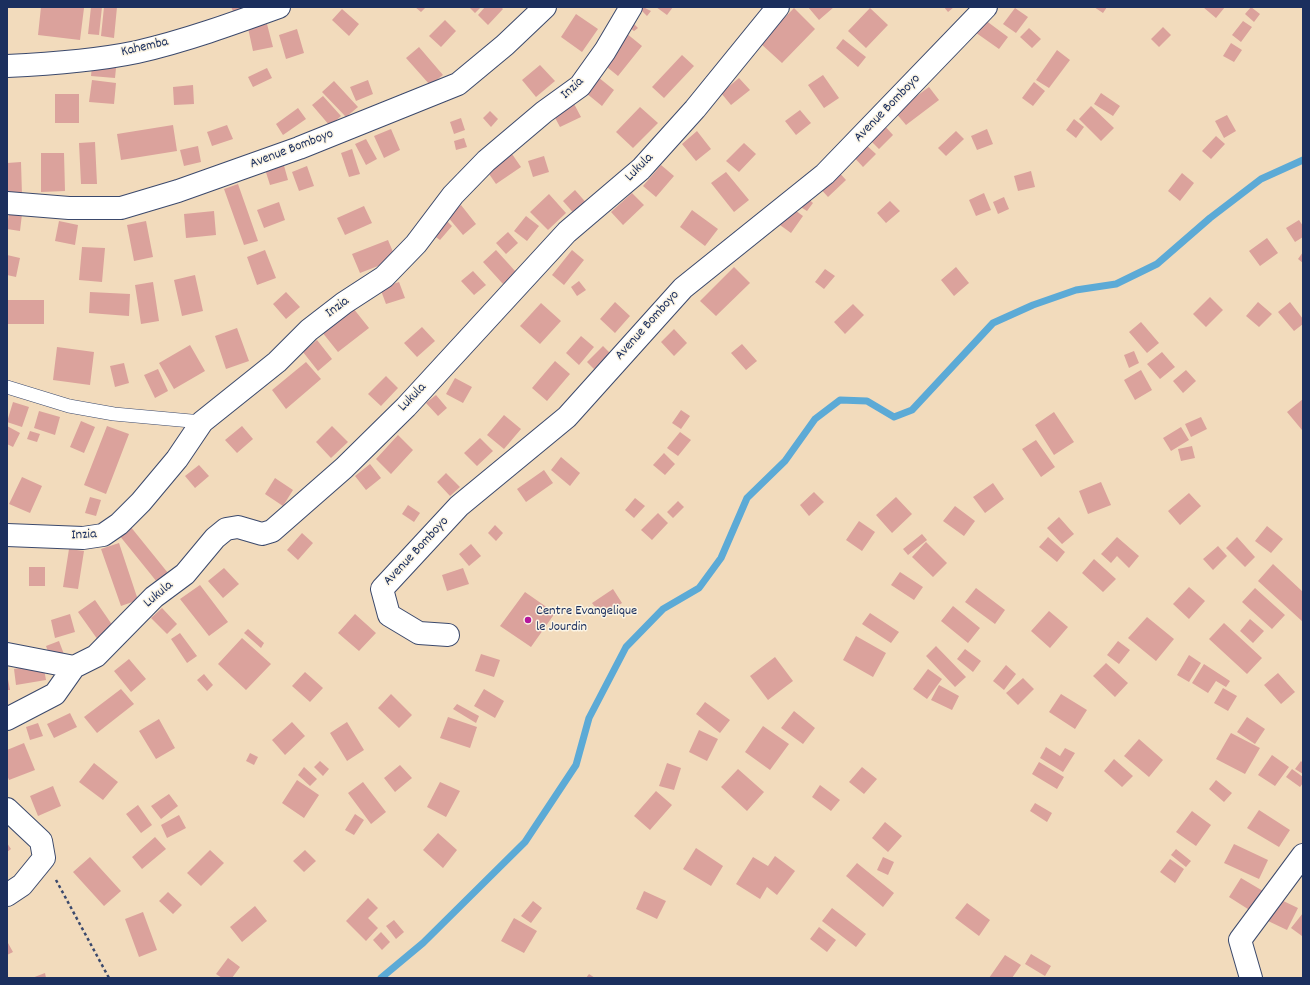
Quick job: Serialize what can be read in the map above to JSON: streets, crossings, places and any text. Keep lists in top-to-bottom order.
{
  "streets": {
    "street": [
      "Kahemba",
      "Inzia",
      "Avenue Bomboyo",
      "Lukula"
    ]
  },
  "places": ["Centre Evangelique le Jourdin"]
}
